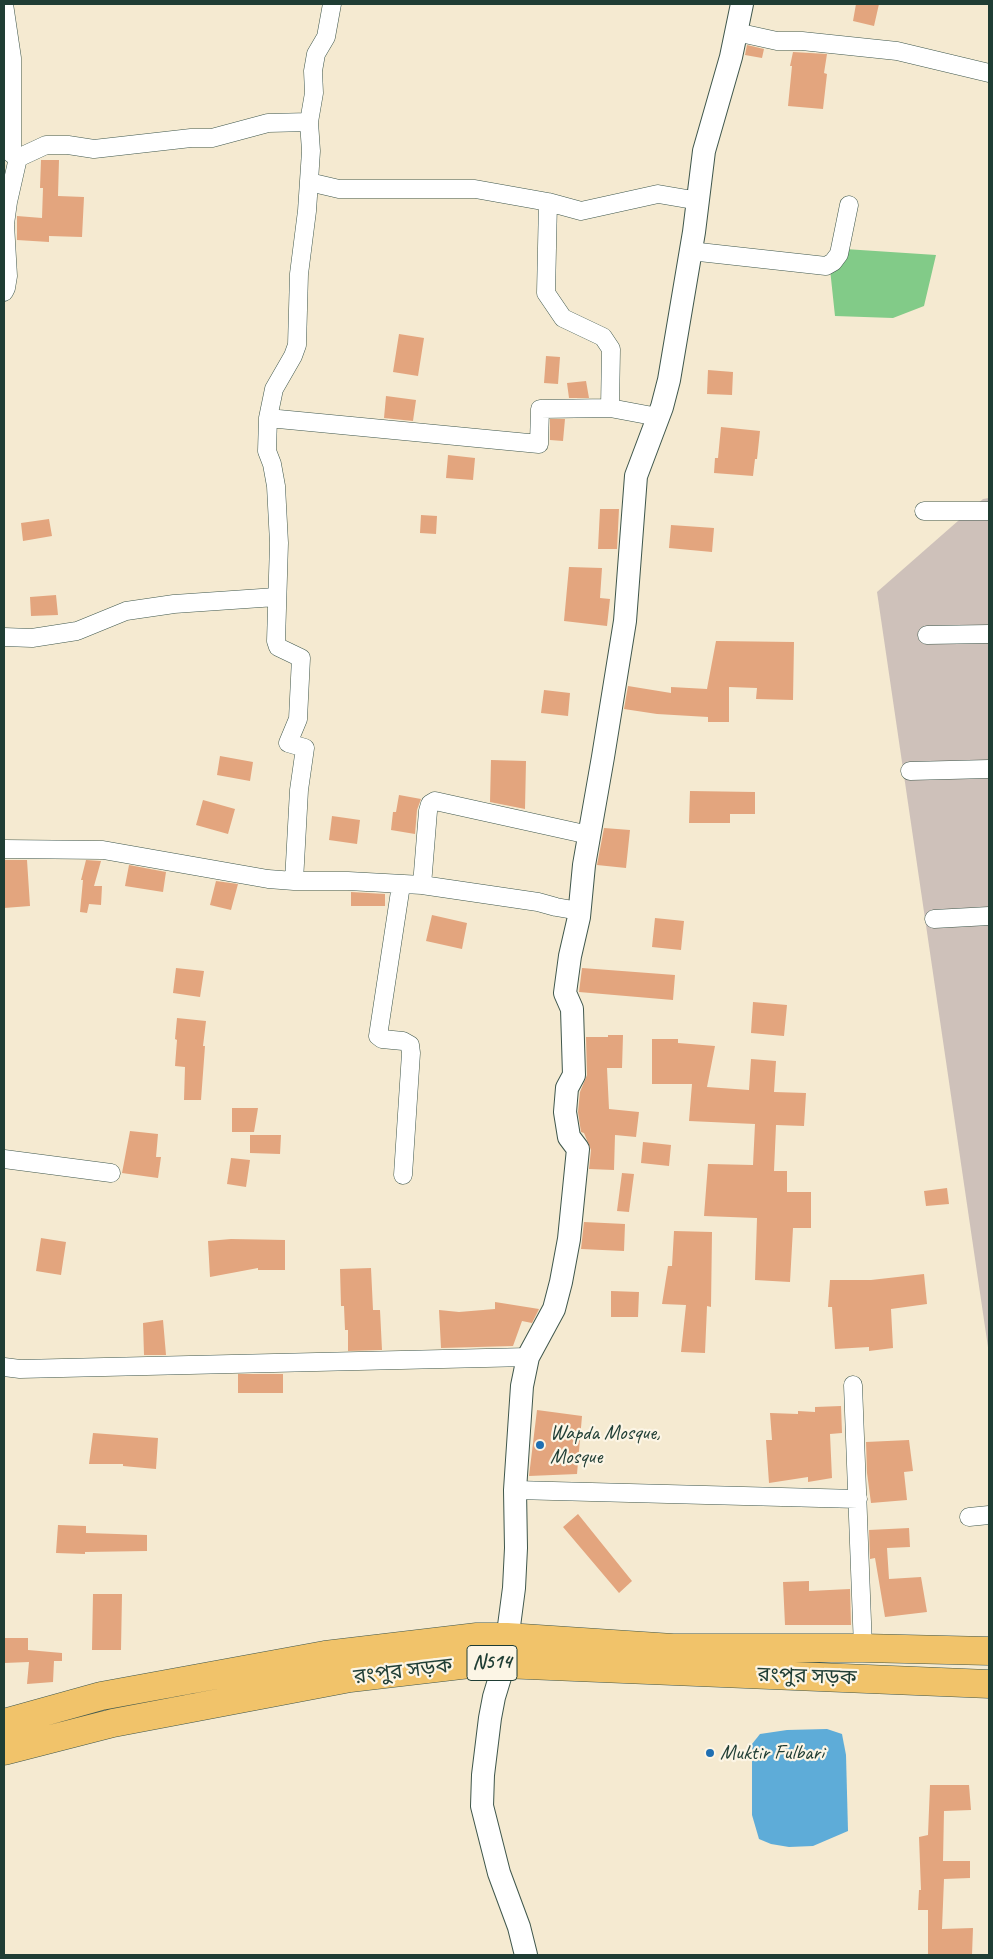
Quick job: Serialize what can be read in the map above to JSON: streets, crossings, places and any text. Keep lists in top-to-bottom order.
{
  "streets": {
    "highway": ["N514", "রংপুর সড়ক"]
  },
  "places": ["Wapda Mosque, Mosque", "Muktir Fulbari"]
}
